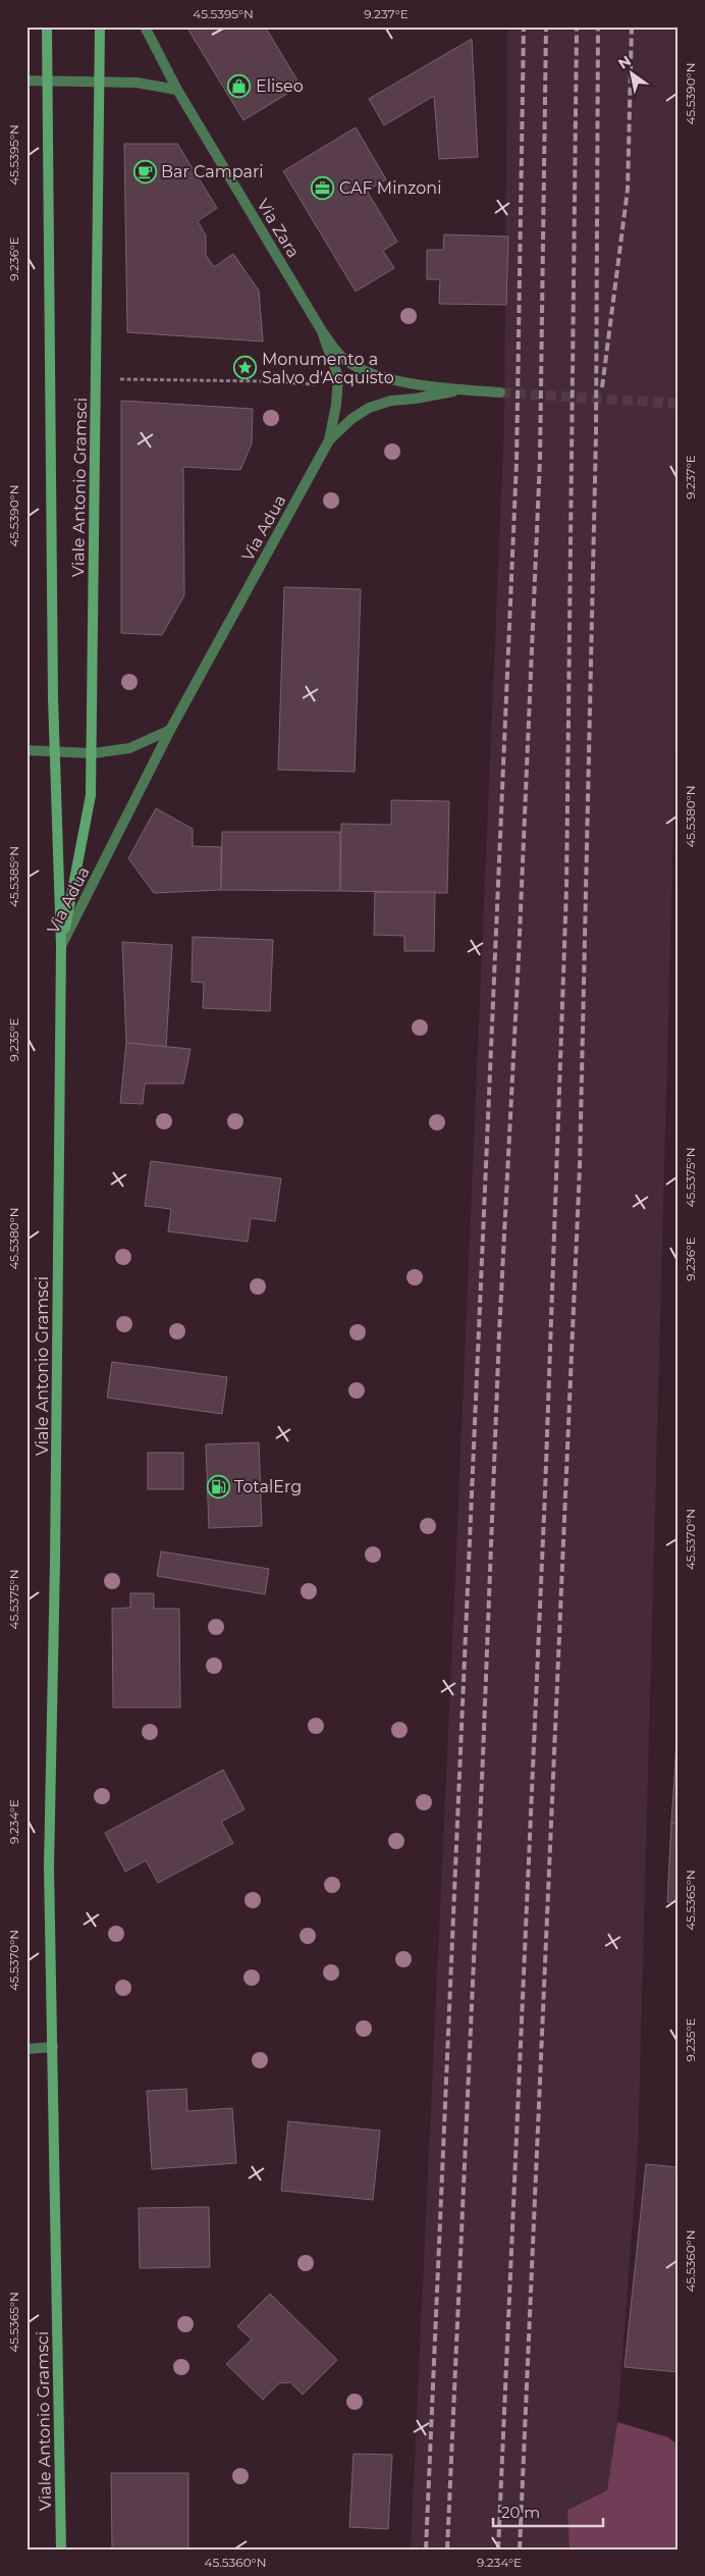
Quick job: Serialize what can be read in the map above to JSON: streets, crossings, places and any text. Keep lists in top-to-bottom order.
{
  "streets": {
    "main road": ["Viale Antonio Gramsci"],
    "street": ["Via Zara", "Via Adua"]
  },
  "crossings": [
    ["Via Zara", "Via Adua"],
    ["Viale Antonio Gramsci", "Via Adua"]
  ],
  "places": {
    "shop": ["Eliseo"],
    "cafe": ["Bar Campari"],
    "office": ["CAF Minzoni"],
    "place": ["Monumento a Salvo d'Acquisto"],
    "fuel station": ["TotalErg"]
  },
  "scale_bar": "20 m",
  "north": "top left",
  "coordinates": [
    "45.5395°N",
    "9.237°E",
    "45.5390°N",
    "9.236°E",
    "45.5380°N",
    "45.5385°N",
    "9.235°E",
    "45.5375°N",
    "45.5370°N",
    "9.234°E",
    "45.5365°N",
    "45.5360°N"
  ]
}
